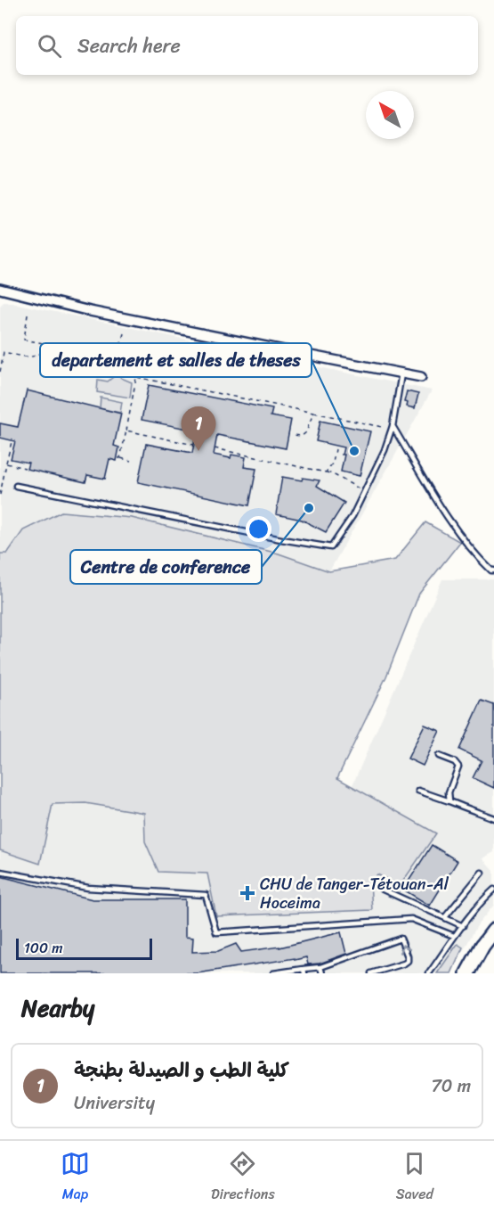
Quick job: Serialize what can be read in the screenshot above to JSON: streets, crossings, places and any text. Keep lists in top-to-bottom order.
{
  "places": {
    "other": ["departement et salles de theses", "Centre de conference"],
    "health": ["CHU de Tanger-Tétouan-Al Hoceima"]
  },
  "scale_bar": "100 m",
  "north": "top left",
  "page": {
    "search": "Search here",
    "pins": "1",
    "scale": "100 m",
    "heading": "Nearby",
    "list": [
      {
        "mark": "1",
        "name": "كلية الطب و الصيدلة بطنجة",
        "note": "University",
        "value": "70 m"
      }
    ],
    "nav": ["Map", "Directions", "Saved"]
  }
}
